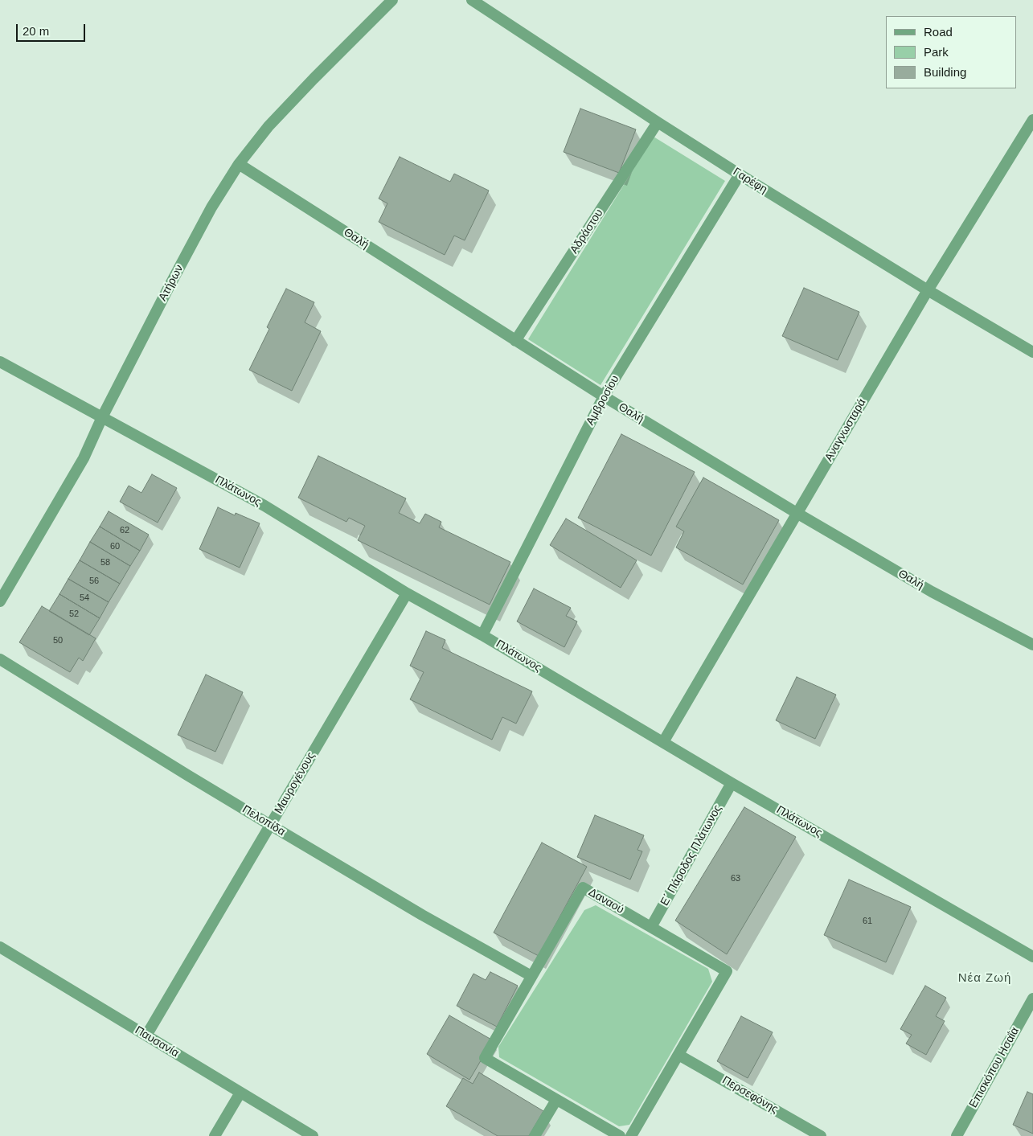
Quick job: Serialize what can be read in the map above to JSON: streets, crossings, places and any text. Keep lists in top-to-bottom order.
{
  "streets": {
    "street": [
      "Γαρέφη",
      "Αδράστου",
      "Θαλή",
      "Ατήρων",
      "Αμβροσίου",
      "Αναγνωσταρά",
      "Πλάτωνος",
      "Μαυρογένους",
      "Πελοπίδα",
      "Ε΄ Πάροδος Πλάτωνος",
      "Δαναού",
      "Παυσανία",
      "Επισκόπου Ησαΐα",
      "Περσεφόνης"
    ]
  },
  "crossings": [
    ["Γαρέφη", "Αδράστου"],
    ["Γαρέφη", "Αμβροσίου"],
    ["Γαρέφη", "Αναγνωσταρά"],
    ["Αδράστου", "Θαλή"],
    ["Θαλή", "Ατήρων"],
    ["Θαλή", "Αμβροσίου"],
    ["Θαλή", "Αναγνωσταρά"],
    ["Ατήρων", "Πλάτωνος"],
    ["Αμβροσίου", "Πλάτωνος"],
    ["Αναγνωσταρά", "Πλάτωνος"],
    ["Πλάτωνος", "Μαυρογένους"],
    ["Πλάτωνος", "Ε΄ Πάροδος Πλάτωνος"],
    ["Μαυρογένους", "Πελοπίδα"],
    ["Μαυρογένους", "Παυσανία"],
    ["Πελοπίδα", "Δαναού"],
    ["Ε΄ Πάροδος Πλάτωνος", "Δαναού"],
    ["Δαναού", "Περσεφόνης"]
  ],
  "districts": ["Νέα Ζωή"],
  "house_numbers": [
    "62",
    "60",
    "58",
    "56",
    "54",
    "52",
    "50",
    "63",
    "61"
  ],
  "legend": ["Road", "Park", "Building"],
  "scale_bar": "20 m"
}
